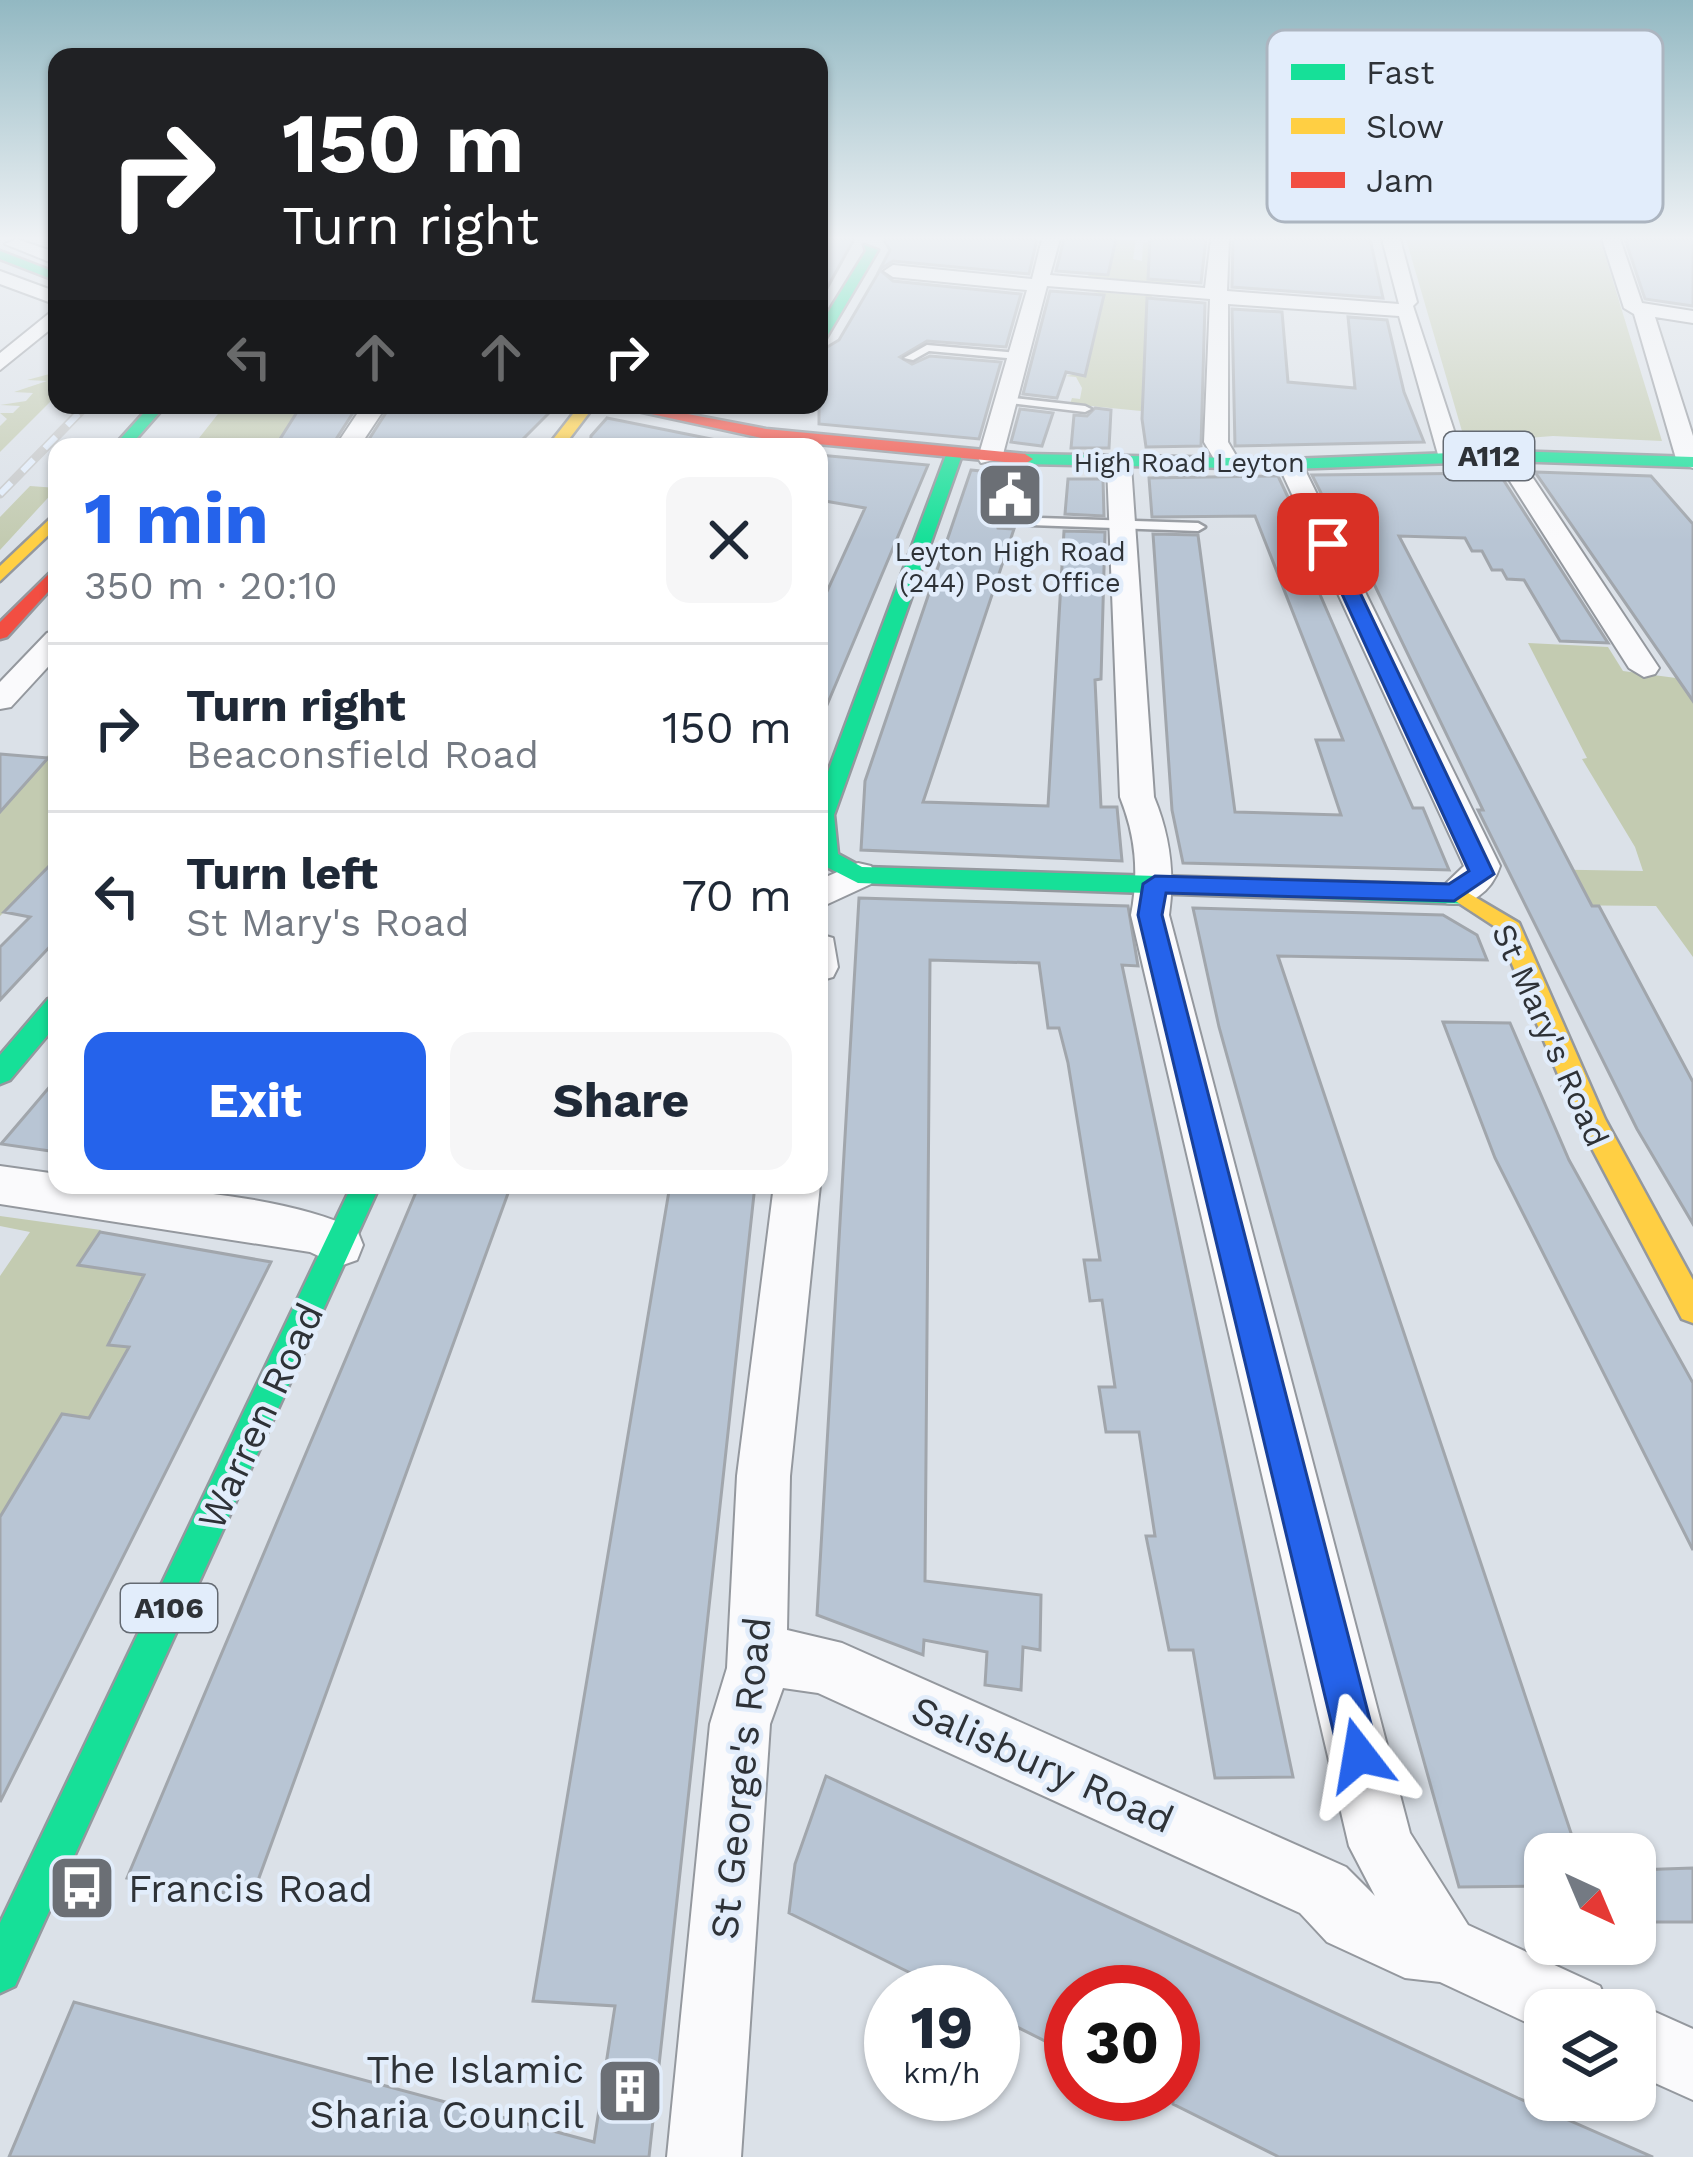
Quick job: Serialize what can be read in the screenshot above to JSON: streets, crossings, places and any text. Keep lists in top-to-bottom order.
{
  "streets": {
    "main road": [
      "A112",
      "High Road Leyton",
      "St Mary's Road",
      "Warren Road",
      "A106"
    ],
    "street": ["Salisbury Road", "St George's Road"]
  },
  "crossings": [
    ["Salisbury Road", "St George's Road"]
  ],
  "places": {
    "public building": ["Leyton High Road (244) Post Office"],
    "bus stop": ["Francis Road"],
    "building": ["The Islamic Sharia Council"]
  },
  "legend": ["Fast", "Slow", "Jam"],
  "north": "bottom right",
  "page": {
    "turn": ["150 m", "Turn right"],
    "heading": ["1 min", "350 m · 20:10"],
    "list": [
      {
        "name": "Turn right",
        "note": "Beaconsfield Road",
        "value": "150 m"
      },
      {
        "name": "Turn left",
        "note": "St Mary's Road",
        "value": "70 m"
      }
    ],
    "buttons": ["Exit", "Share"],
    "speed": "19 km/h",
    "limit": "30"
  }
}
